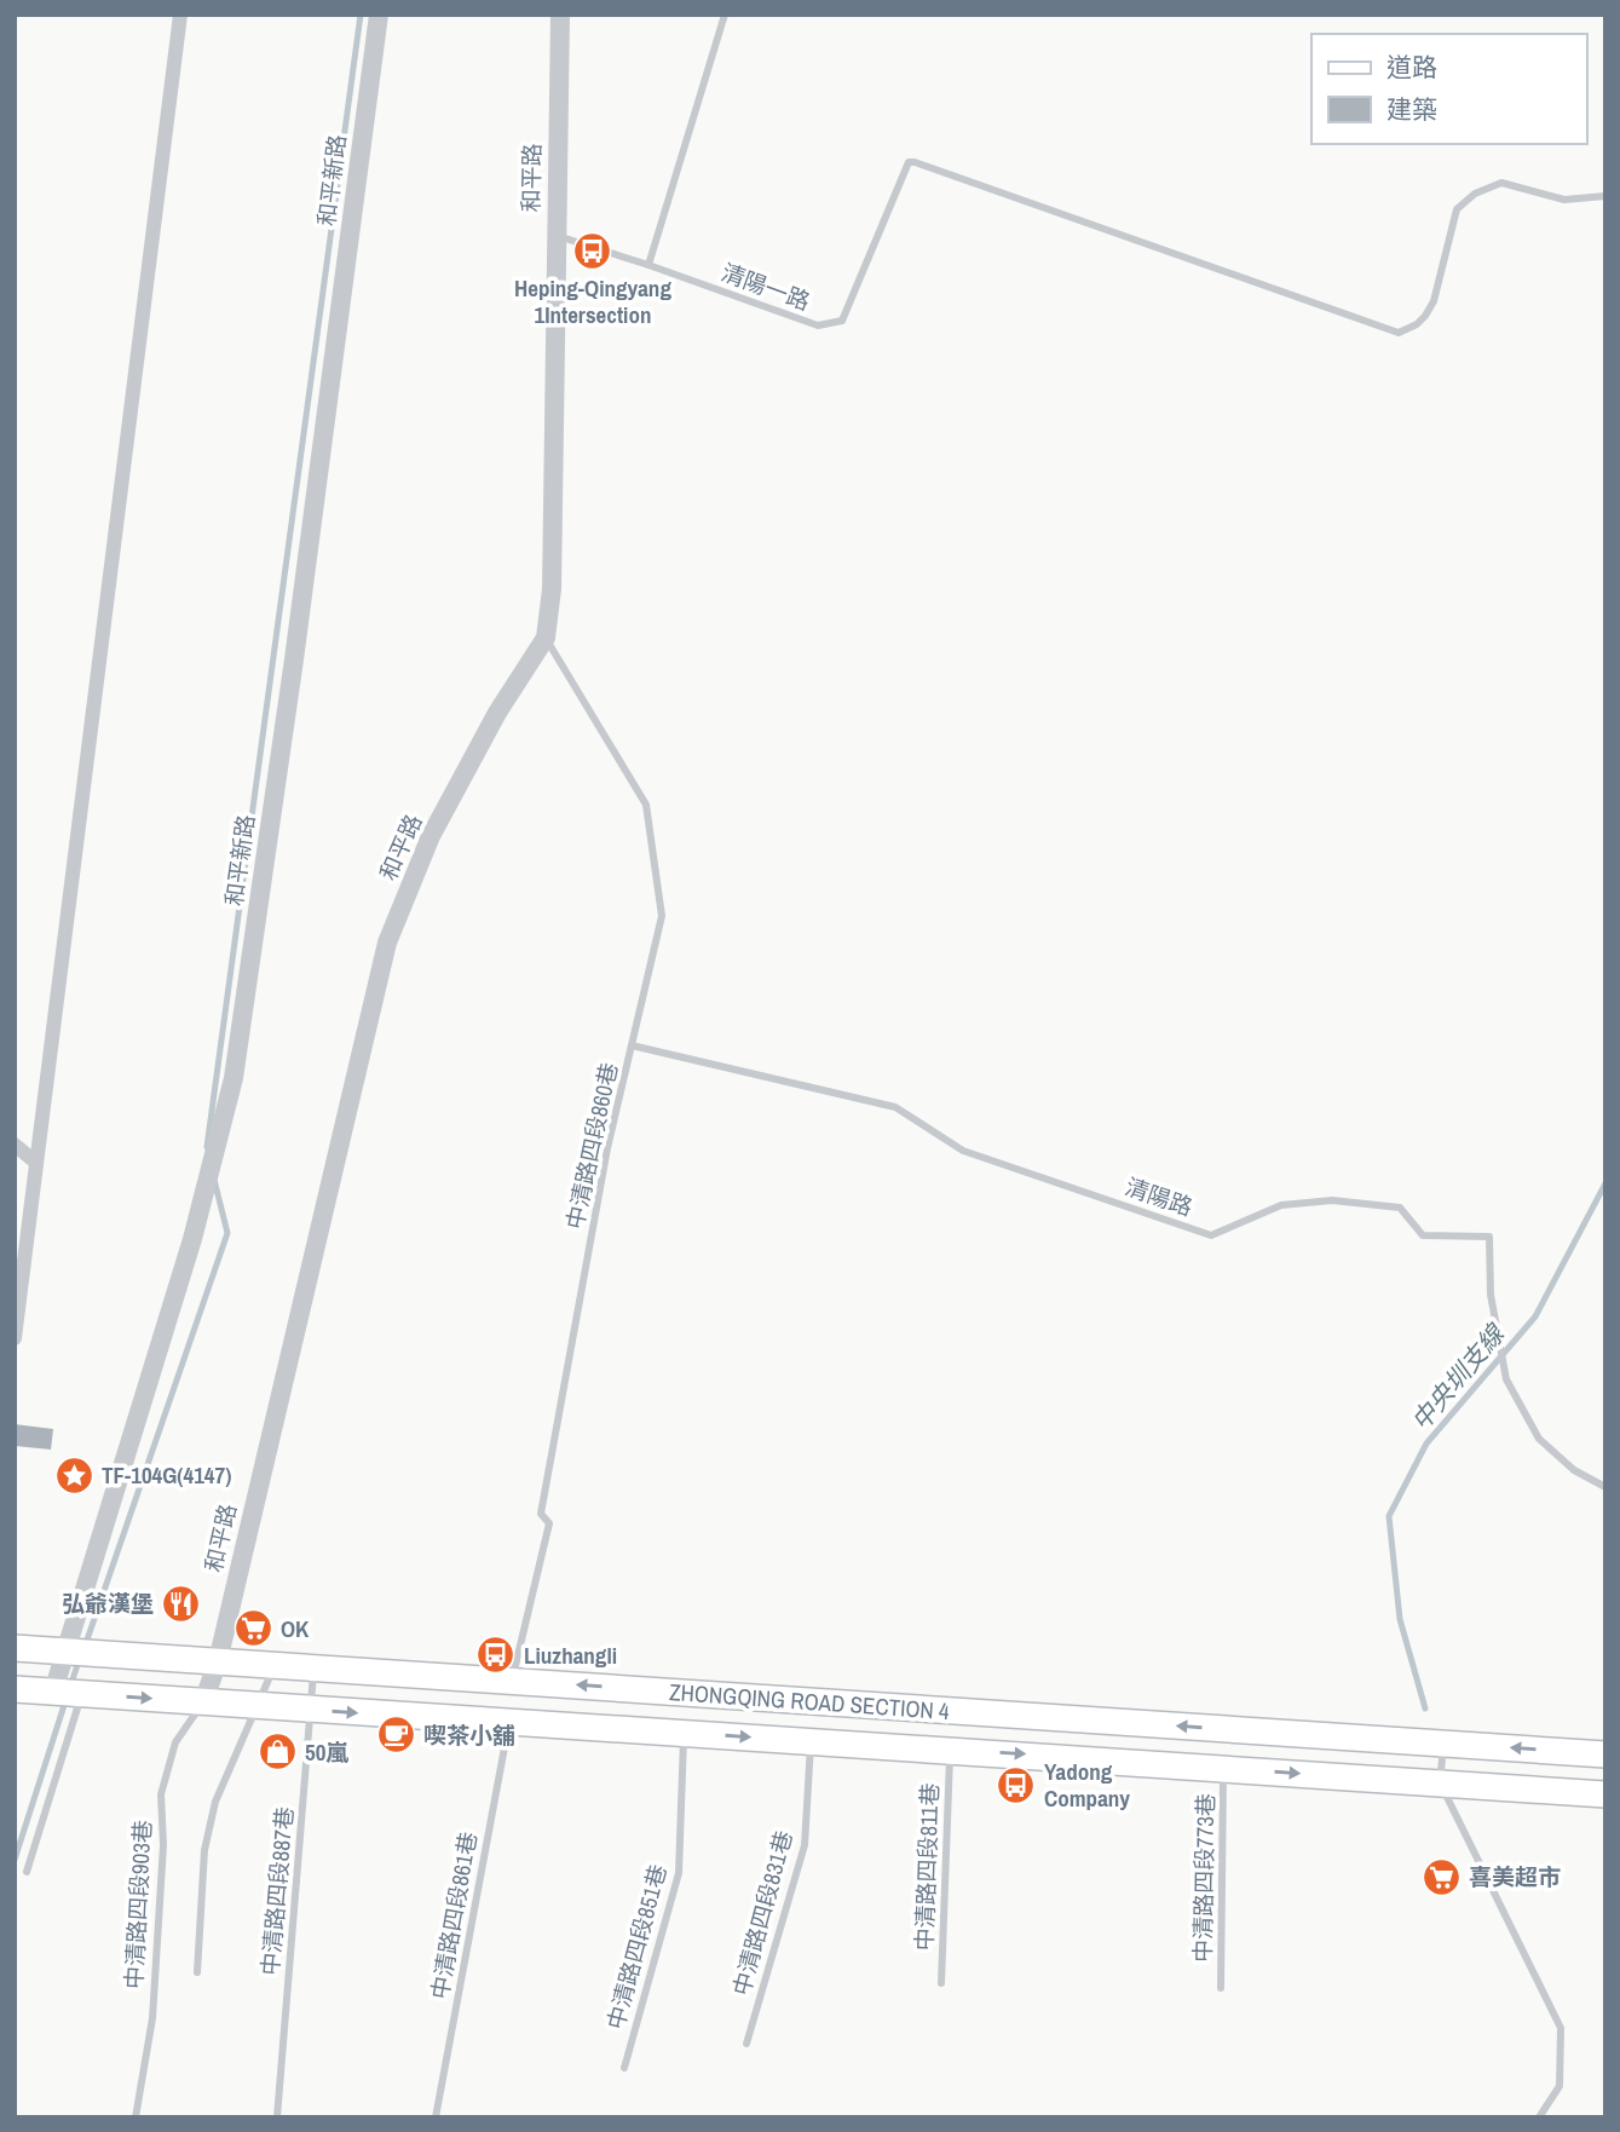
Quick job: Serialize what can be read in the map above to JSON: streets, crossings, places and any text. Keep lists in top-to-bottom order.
{
  "streets": {
    "main road": ["ZHONGQING ROAD SECTION 4"],
    "street": ["和平路", "和平新路"],
    "lane": [
      "清陽一路",
      "中清路四段860巷",
      "清陽路",
      "中清路四段811巷",
      "中清路四段773巷",
      "中清路四段887巷",
      "中清路四段903巷",
      "中清路四段831巷",
      "中清路四段861巷",
      "中清路四段851巷"
    ]
  },
  "crossings": [
    ["和平路", "清陽一路"],
    ["和平路", "中清路四段860巷"],
    ["和平路", "ZHONGQING ROAD SECTION 4"],
    ["和平路", "中清路四段903巷"],
    ["和平新路", "ZHONGQING ROAD SECTION 4"],
    ["中清路四段860巷", "清陽路"],
    ["中清路四段860巷", "ZHONGQING ROAD SECTION 4"],
    ["ZHONGQING ROAD SECTION 4", "中清路四段811巷"],
    ["ZHONGQING ROAD SECTION 4", "中清路四段773巷"],
    ["ZHONGQING ROAD SECTION 4", "中清路四段887巷"],
    ["ZHONGQING ROAD SECTION 4", "中清路四段903巷"],
    ["ZHONGQING ROAD SECTION 4", "中清路四段831巷"],
    ["ZHONGQING ROAD SECTION 4", "中清路四段861巷"],
    ["ZHONGQING ROAD SECTION 4", "中清路四段851巷"]
  ],
  "water": ["中央圳支線"],
  "places": {
    "bus stop": ["Heping-Qingyang 1Intersection", "Liuzhangli", "Yadong Company"],
    "place": ["TF-104G(4147)"],
    "restaurant": ["弘爺漢堡"],
    "supermarket": ["OK", "喜美超市"],
    "cafe": ["喫茶小舖"],
    "shop": ["50嵐"]
  },
  "legend": ["道路", "建築"]
}
